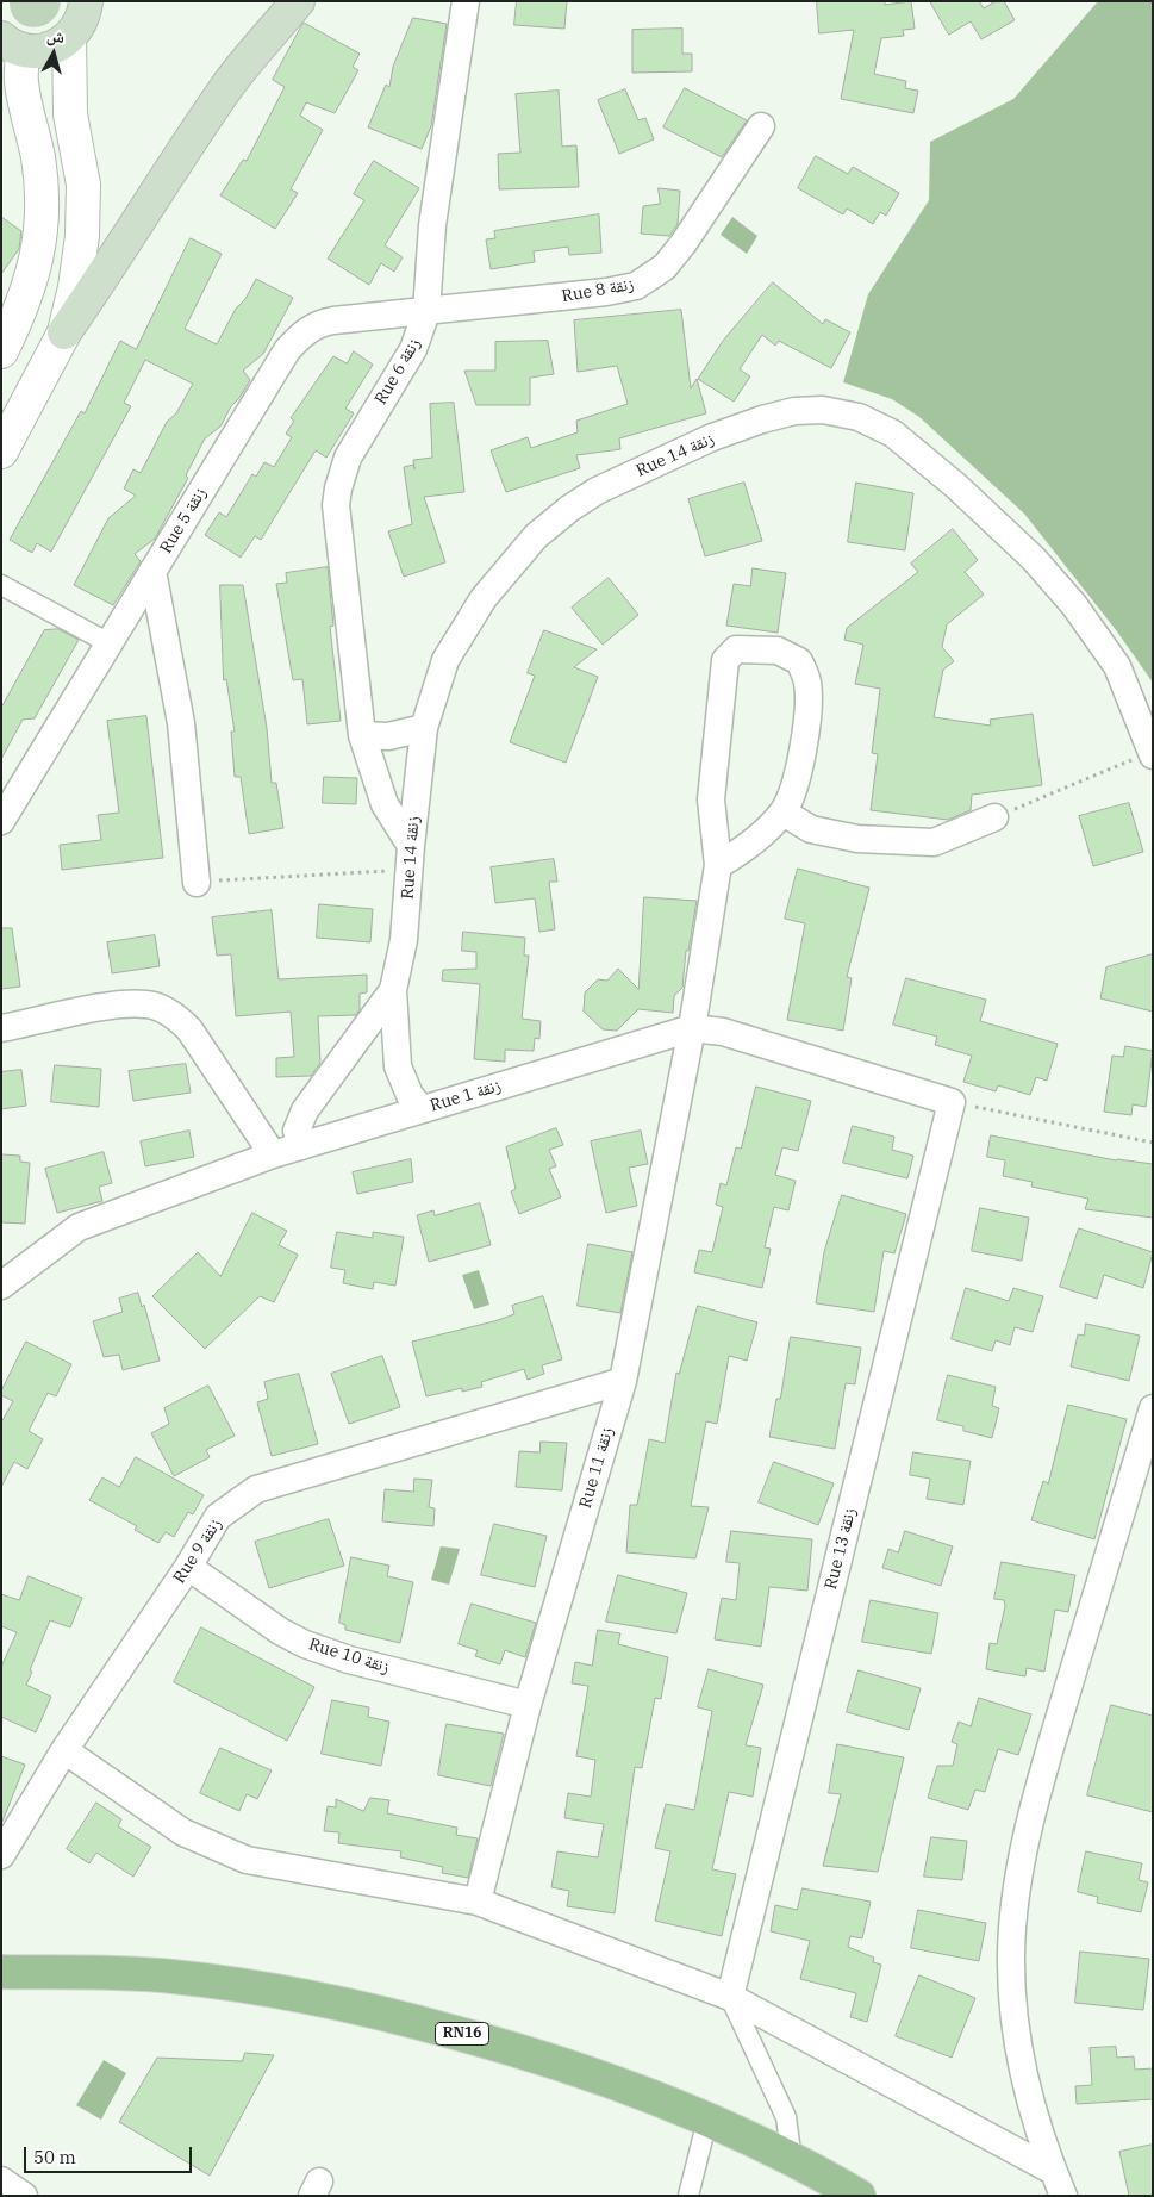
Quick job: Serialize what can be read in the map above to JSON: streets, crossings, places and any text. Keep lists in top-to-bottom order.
{
  "streets": {
    "main road": ["RN16"],
    "street": [
      "Rue 8 زنقة",
      "Rue 6 زنقة",
      "Rue 14 زنقة",
      "Rue 5 زنقة",
      "Rue 1 زنقة",
      "Rue 11 زنقة",
      "Rue 13 زنقة",
      "Rue 9 زنقة",
      "Rue 10 زنقة"
    ]
  },
  "crossings": [
    ["Rue 8 زنقة", "Rue 6 زنقة"],
    ["Rue 8 زنقة", "Rue 5 زنقة"],
    ["Rue 6 زنقة", "Rue 14 زنقة"],
    ["Rue 6 زنقة", "Rue 5 زنقة"],
    ["Rue 14 زنقة", "Rue 1 زنقة"],
    ["Rue 1 زنقة", "Rue 11 زنقة"],
    ["Rue 1 زنقة", "Rue 13 زنقة"],
    ["Rue 11 زنقة", "Rue 9 زنقة"],
    ["Rue 11 زنقة", "Rue 10 زنقة"],
    ["Rue 9 زنقة", "Rue 10 زنقة"]
  ],
  "scale_bar": "50 m",
  "north": "top"
}
